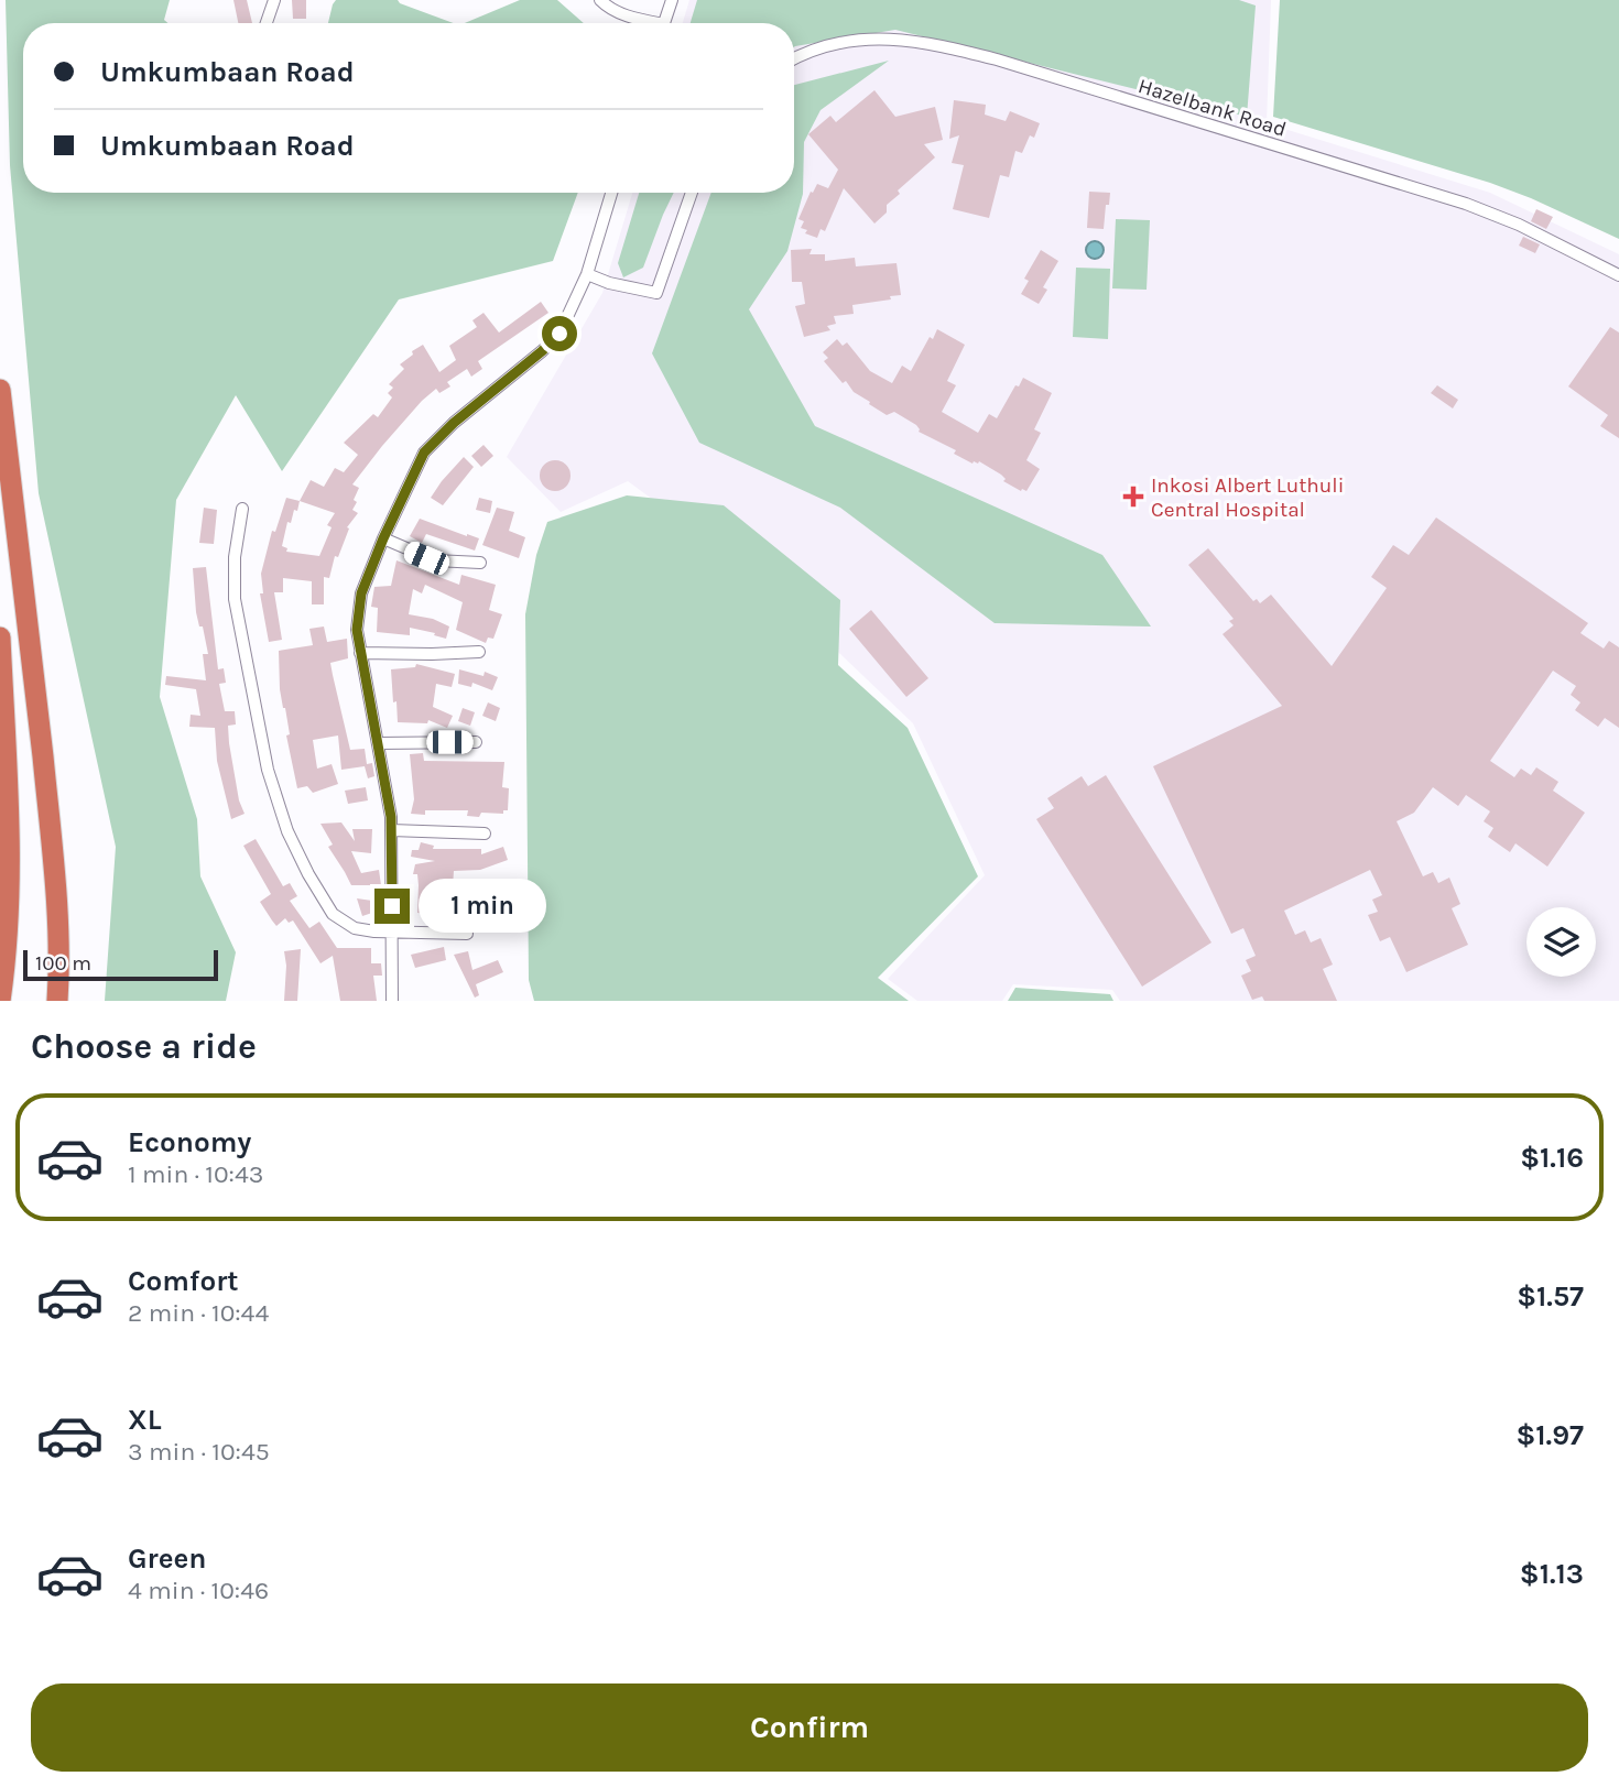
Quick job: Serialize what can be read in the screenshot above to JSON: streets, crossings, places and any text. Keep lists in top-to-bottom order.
{
  "streets": {
    "street": ["Hazelbank Road"]
  },
  "places": {
    "health": ["Inkosi Albert Luthuli Central Hospital"]
  },
  "scale_bar": "100 m",
  "page": {
    "banner": ["Umkumbaan Road", "Umkumbaan Road"],
    "bubble": "1 min",
    "scale": "100 m",
    "heading": "Choose a ride",
    "list": [
      {
        "name": "Economy",
        "note": "1 min · 10:43",
        "value": "$1.16"
      },
      {
        "name": "Comfort",
        "note": "2 min · 10:44",
        "value": "$1.57"
      },
      {
        "name": "XL",
        "note": "3 min · 10:45",
        "value": "$1.97"
      },
      {
        "name": "Green",
        "note": "4 min · 10:46",
        "value": "$1.13"
      }
    ],
    "buttons": "Confirm"
  }
}
